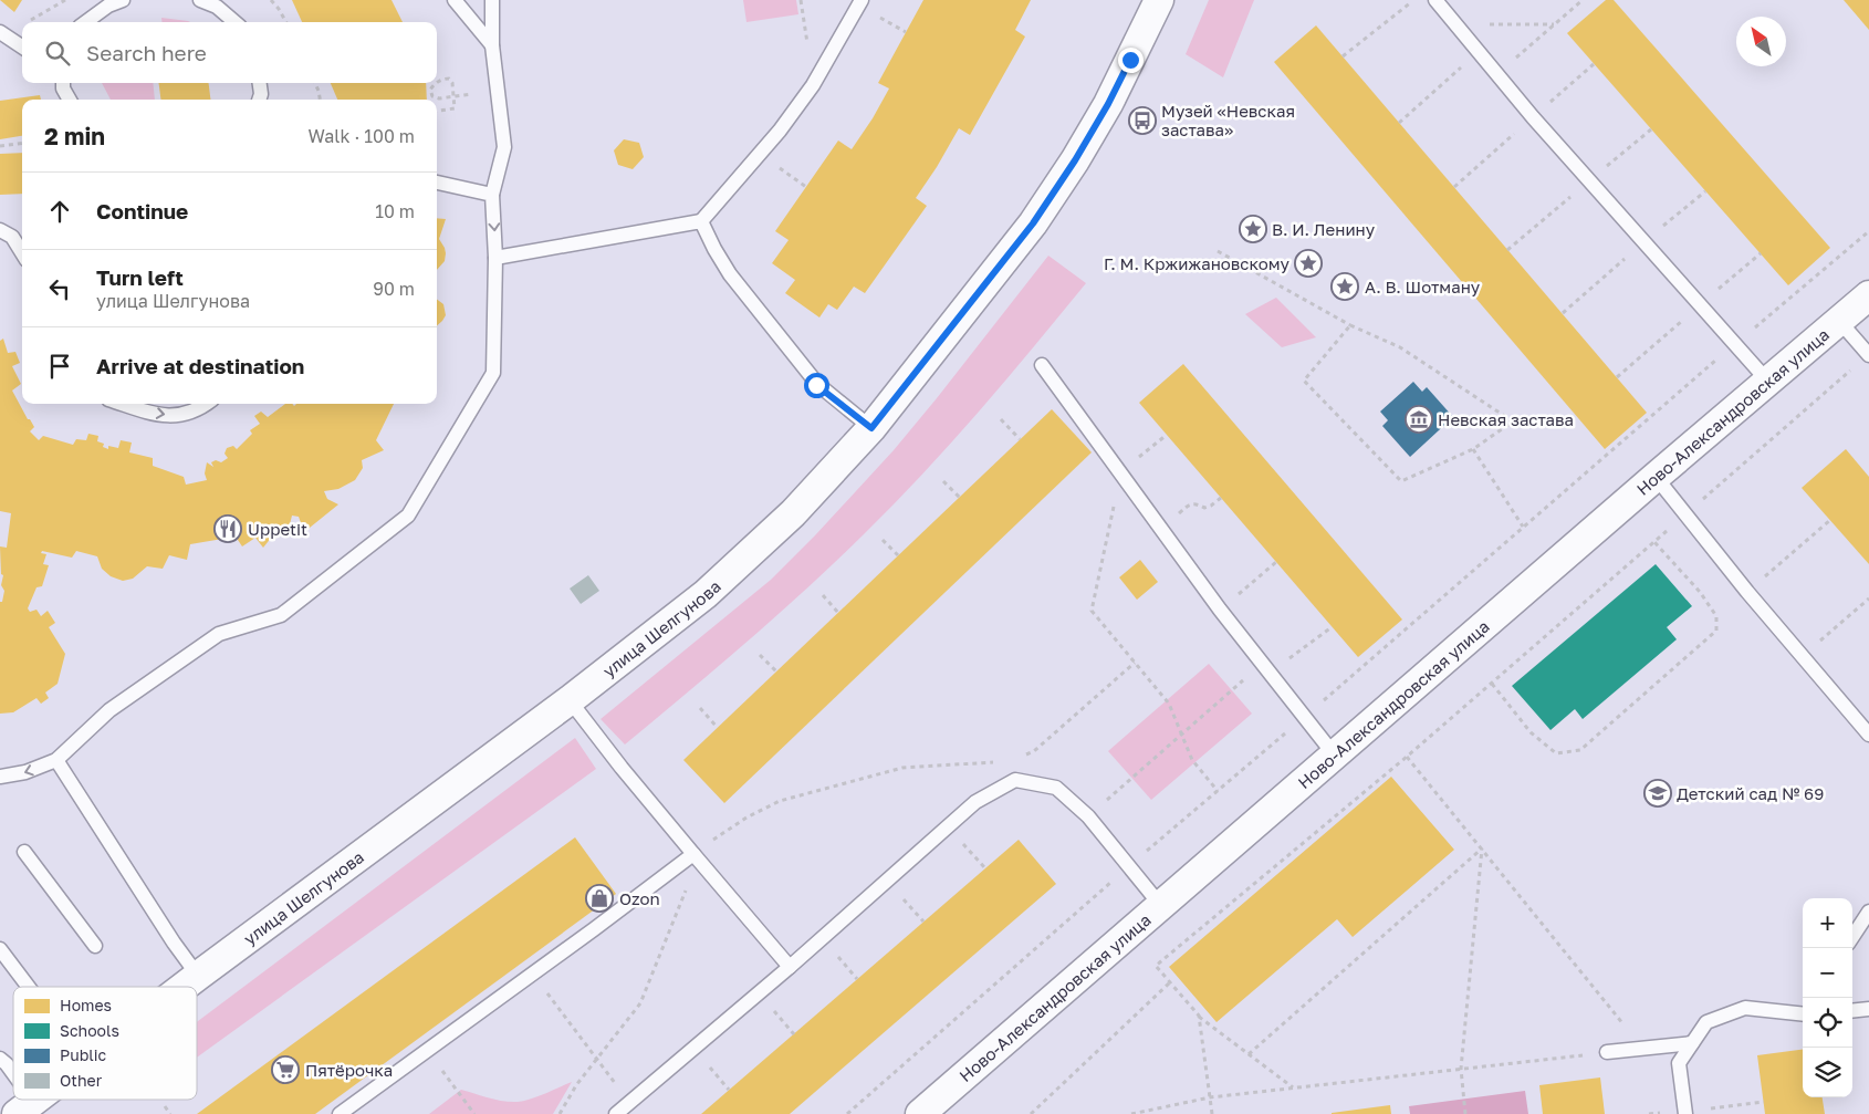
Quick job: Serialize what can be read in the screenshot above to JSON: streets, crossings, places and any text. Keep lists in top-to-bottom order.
{
  "streets": {
    "street": ["Ново-Александровская улица", "улица Шелгунова"]
  },
  "places": {
    "bus stop": ["Музей «Невская застава»"],
    "place": ["В. И. Ленину", "Г. М. Кржижановскому", "А. В. Шотману"],
    "museum": ["Невская застава"],
    "restaurant": ["Uppetit"],
    "school or university": ["Детский сад № 69"],
    "shop": ["Ozon"],
    "supermarket": ["Пятёрочка"]
  },
  "legend": [
    "Homes",
    "Schools",
    "Public",
    "Other"
  ],
  "north": "top left",
  "page": {
    "search": "Search here",
    "heading": ["2 min", "Walk · 100 m"],
    "list": [
      ["Continue", "10 m"],
      ["Turn left", "улица Шелгунова", "90 m"],
      "Arrive at destination"
    ],
    "map_buttons": ["+", "−"]
  }
}
